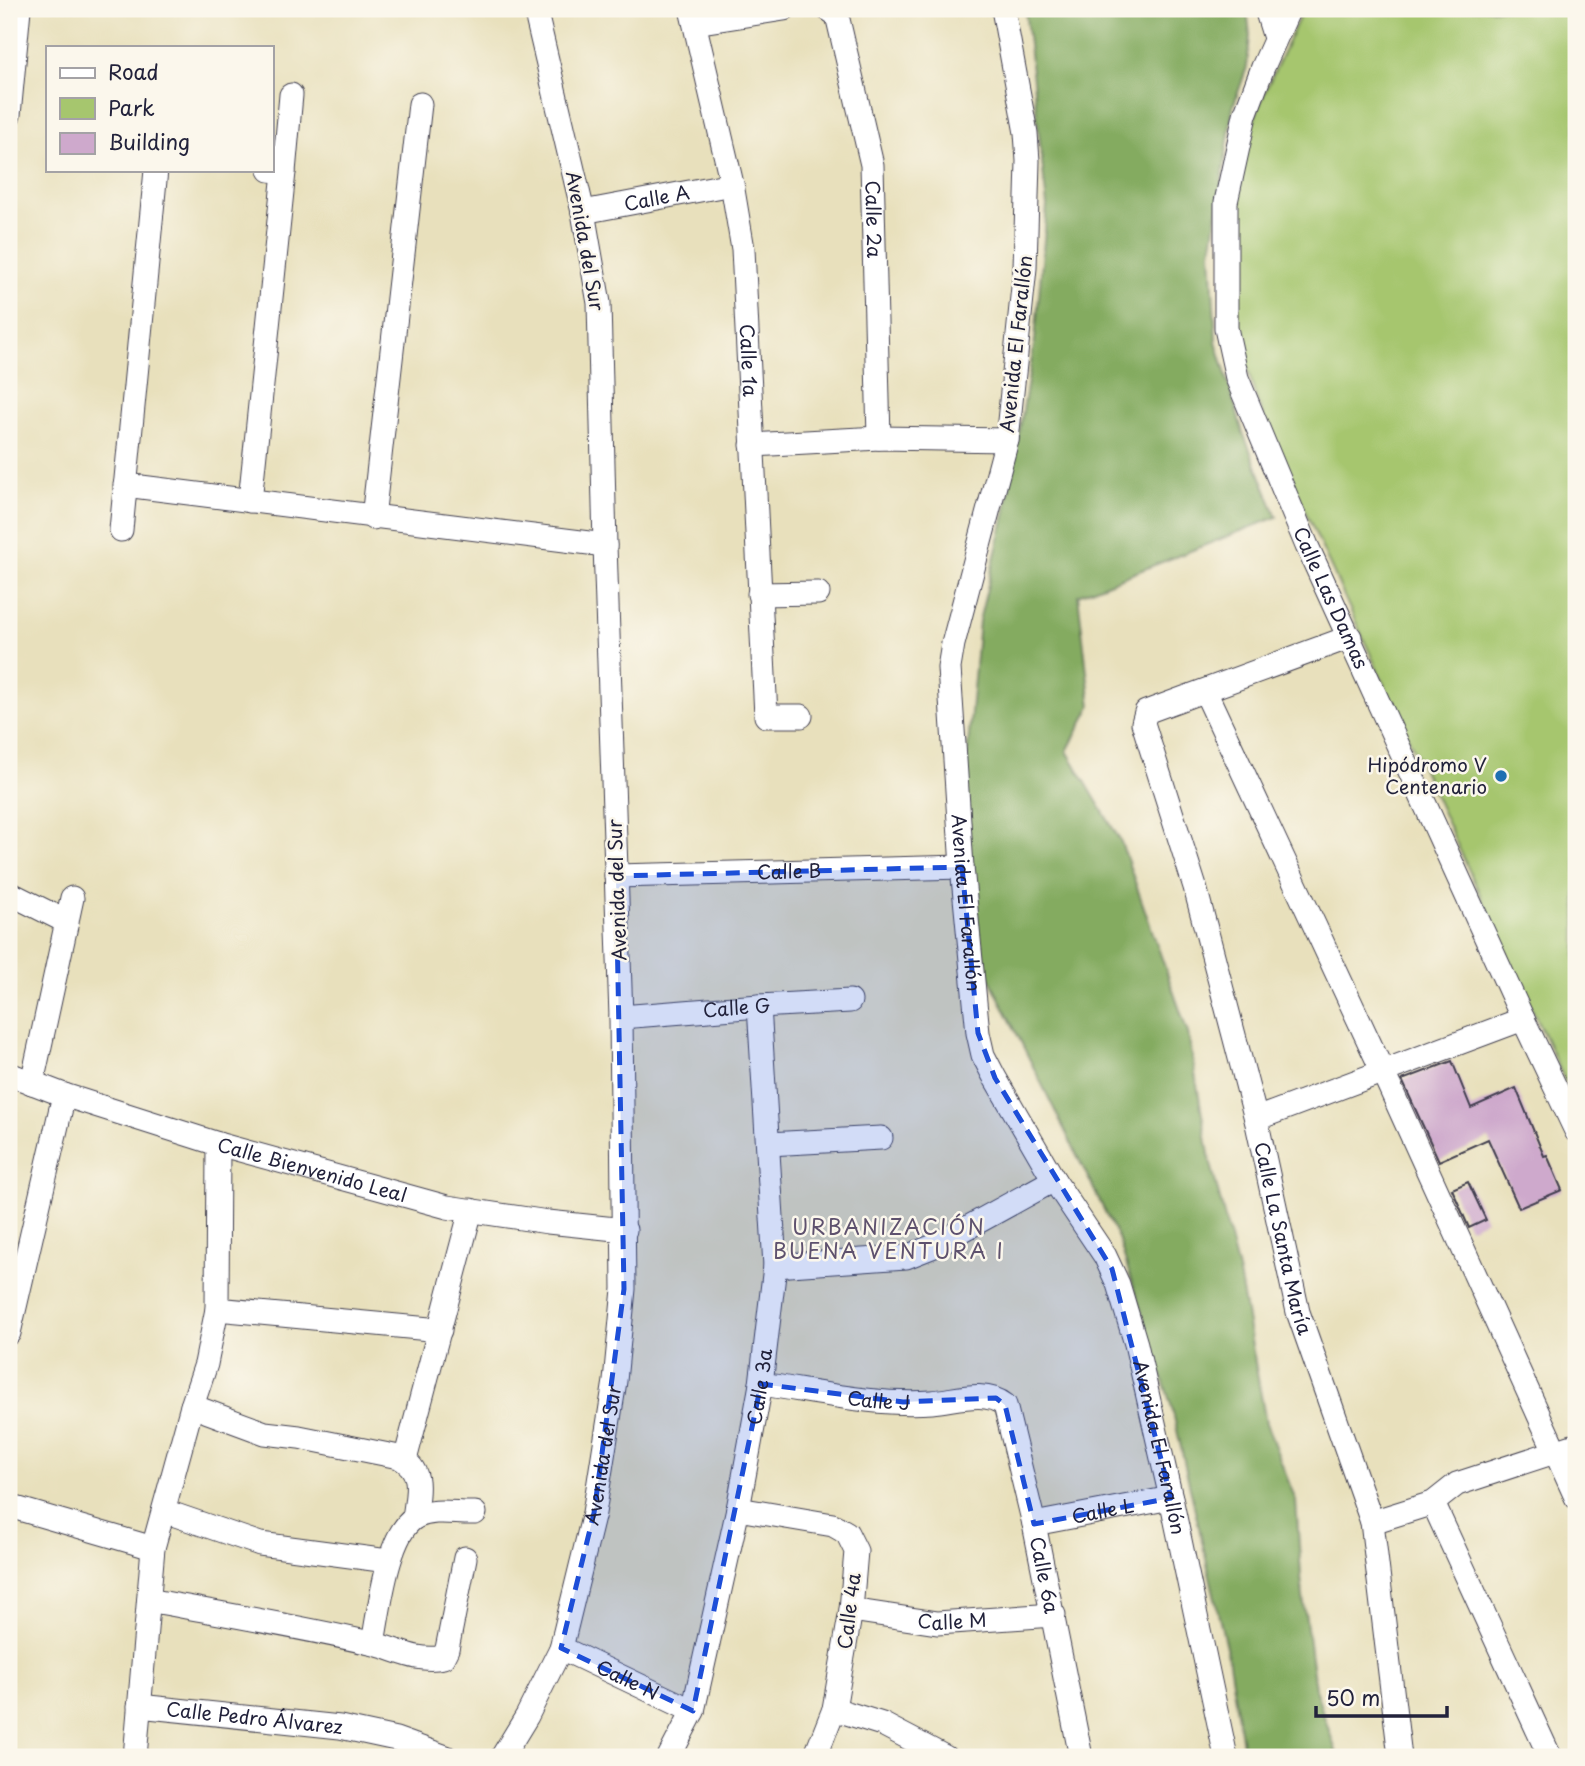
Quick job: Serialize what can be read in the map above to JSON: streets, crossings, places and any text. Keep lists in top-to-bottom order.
{
  "streets": {
    "street": [
      "Calle A",
      "Calle 2a",
      "Avenida del Sur",
      "Avenida El Farallón",
      "Calle 1a",
      "Calle Las Damas",
      "Calle B",
      "Calle G",
      "Calle Bienvenido Leal",
      "Calle La Santa María",
      "Calle 3a",
      "Calle J",
      "Calle L",
      "Calle 6a",
      "Calle 4a",
      "Calle M",
      "Calle N",
      "Calle Pedro Álvarez"
    ]
  },
  "crossings": [
    ["Calle A", "Avenida del Sur"],
    ["Calle A", "Calle 1a"],
    ["Avenida del Sur", "Calle B"],
    ["Avenida del Sur", "Calle G"],
    ["Avenida del Sur", "Calle Bienvenido Leal"],
    ["Avenida del Sur", "Calle N"],
    ["Avenida El Farallón", "Calle B"],
    ["Avenida El Farallón", "Calle L"],
    ["Calle G", "Calle 3a"],
    ["Calle 3a", "Calle J"],
    ["Calle 3a", "Calle 4a"],
    ["Calle 3a", "Calle N"],
    ["Calle J", "Calle 6a"],
    ["Calle L", "Calle 6a"],
    ["Calle 6a", "Calle M"],
    ["Calle 4a", "Calle M"]
  ],
  "districts": ["URBANIZACIÓN BUENA VENTURA I"],
  "places": ["Hipódromo V Centenario"],
  "legend": ["Road", "Park", "Building"],
  "scale_bar": "50 m"
}
